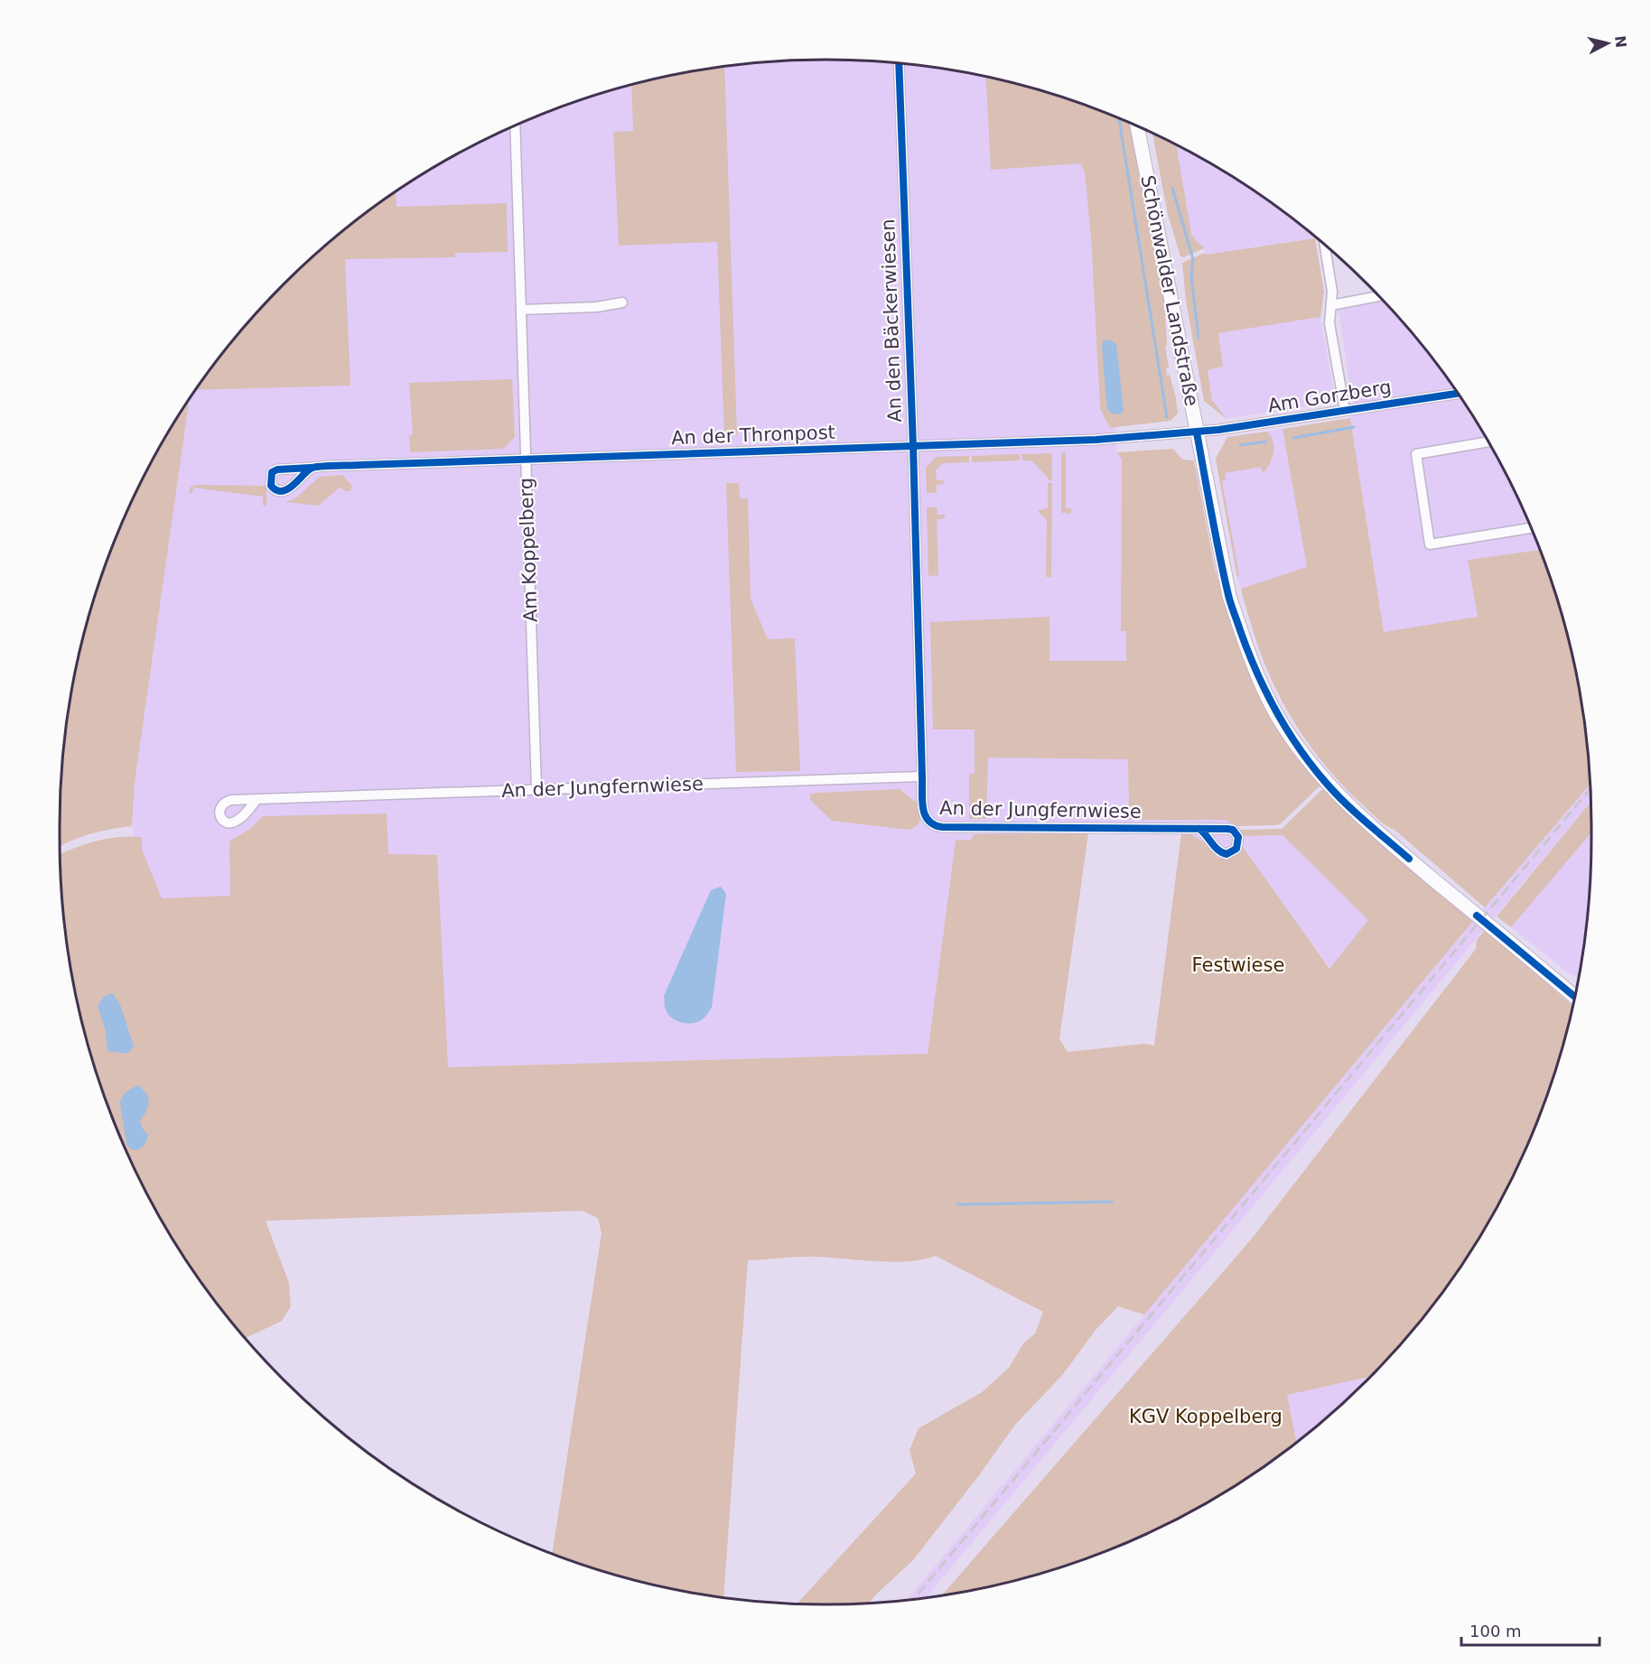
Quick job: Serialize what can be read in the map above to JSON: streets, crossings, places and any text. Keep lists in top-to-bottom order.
{
  "streets": {
    "main road": ["Schönwalder Landstraße"],
    "street": [
      "An den Bäckerwiesen",
      "Am Gorzberg",
      "An der Thronpost",
      "Am Koppelberg",
      "An der Jungfernwiese"
    ]
  },
  "crossings": [
    ["Schönwalder Landstraße", "Am Gorzberg"],
    ["Schönwalder Landstraße", "An der Thronpost"],
    ["An den Bäckerwiesen", "An der Thronpost"],
    ["An den Bäckerwiesen", "An der Jungfernwiese"],
    ["Am Gorzberg", "An der Thronpost"],
    ["An der Thronpost", "Am Koppelberg"],
    ["Am Koppelberg", "An der Jungfernwiese"]
  ],
  "parks": ["Festwiese", "KGV Koppelberg"],
  "scale_bar": "100 m",
  "north": "right"
}
